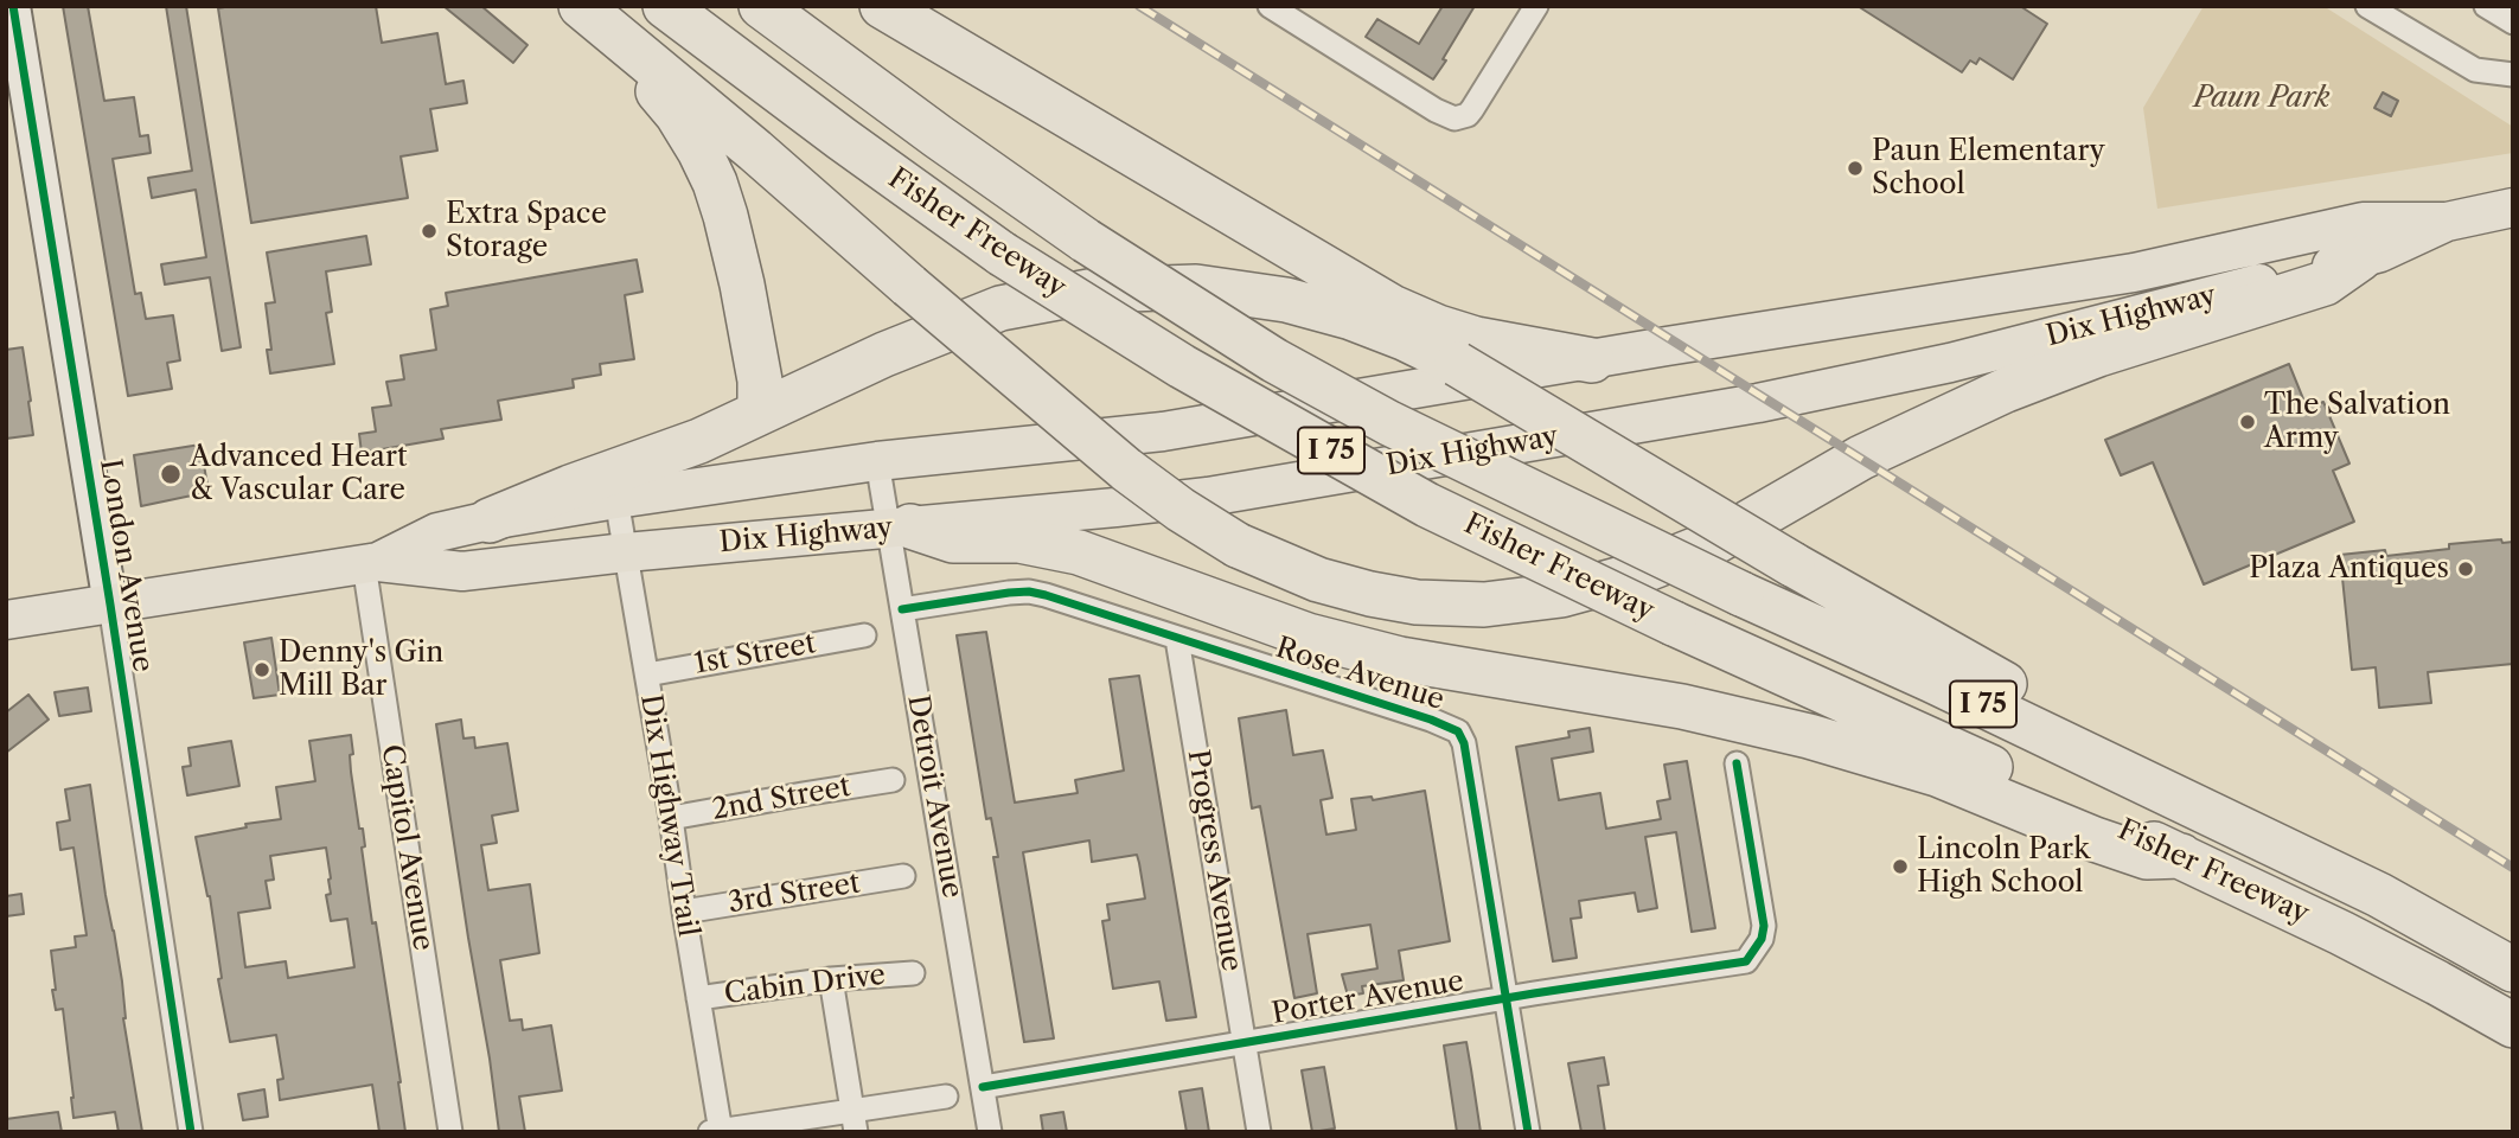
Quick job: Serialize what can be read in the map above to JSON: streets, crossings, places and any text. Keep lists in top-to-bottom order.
{
  "streets": {
    "highway": ["Fisher Freeway", "I 75"],
    "main road": ["Dix Highway"],
    "street": [
      "London Avenue",
      "1st Street",
      "Rose Avenue",
      "Detroit Avenue",
      "2nd Street",
      "Dix Highway Trail",
      "Capitol Avenue",
      "Progress Avenue",
      "3rd Street",
      "Cabin Drive",
      "Porter Avenue"
    ]
  },
  "crossings": [
    ["Dix Highway", "London Avenue"],
    ["Dix Highway", "Detroit Avenue"],
    ["Dix Highway", "Dix Highway Trail"],
    ["Dix Highway", "Capitol Avenue"],
    ["1st Street", "Dix Highway Trail"],
    ["Rose Avenue", "Detroit Avenue"],
    ["Rose Avenue", "Progress Avenue"],
    ["Rose Avenue", "Porter Avenue"],
    ["Detroit Avenue", "Porter Avenue"],
    ["2nd Street", "Dix Highway Trail"],
    ["Dix Highway Trail", "3rd Street"],
    ["Dix Highway Trail", "Cabin Drive"],
    ["Progress Avenue", "Porter Avenue"]
  ],
  "parks": ["Paun Park"],
  "places": [
    "Paun Elementary School",
    "Extra Space Storage",
    "The Salvation Army",
    "Advanced Heart & Vascular Care",
    "Plaza Antiques",
    "Denny's Gin Mill Bar",
    "Lincoln Park High School"
  ]
}
